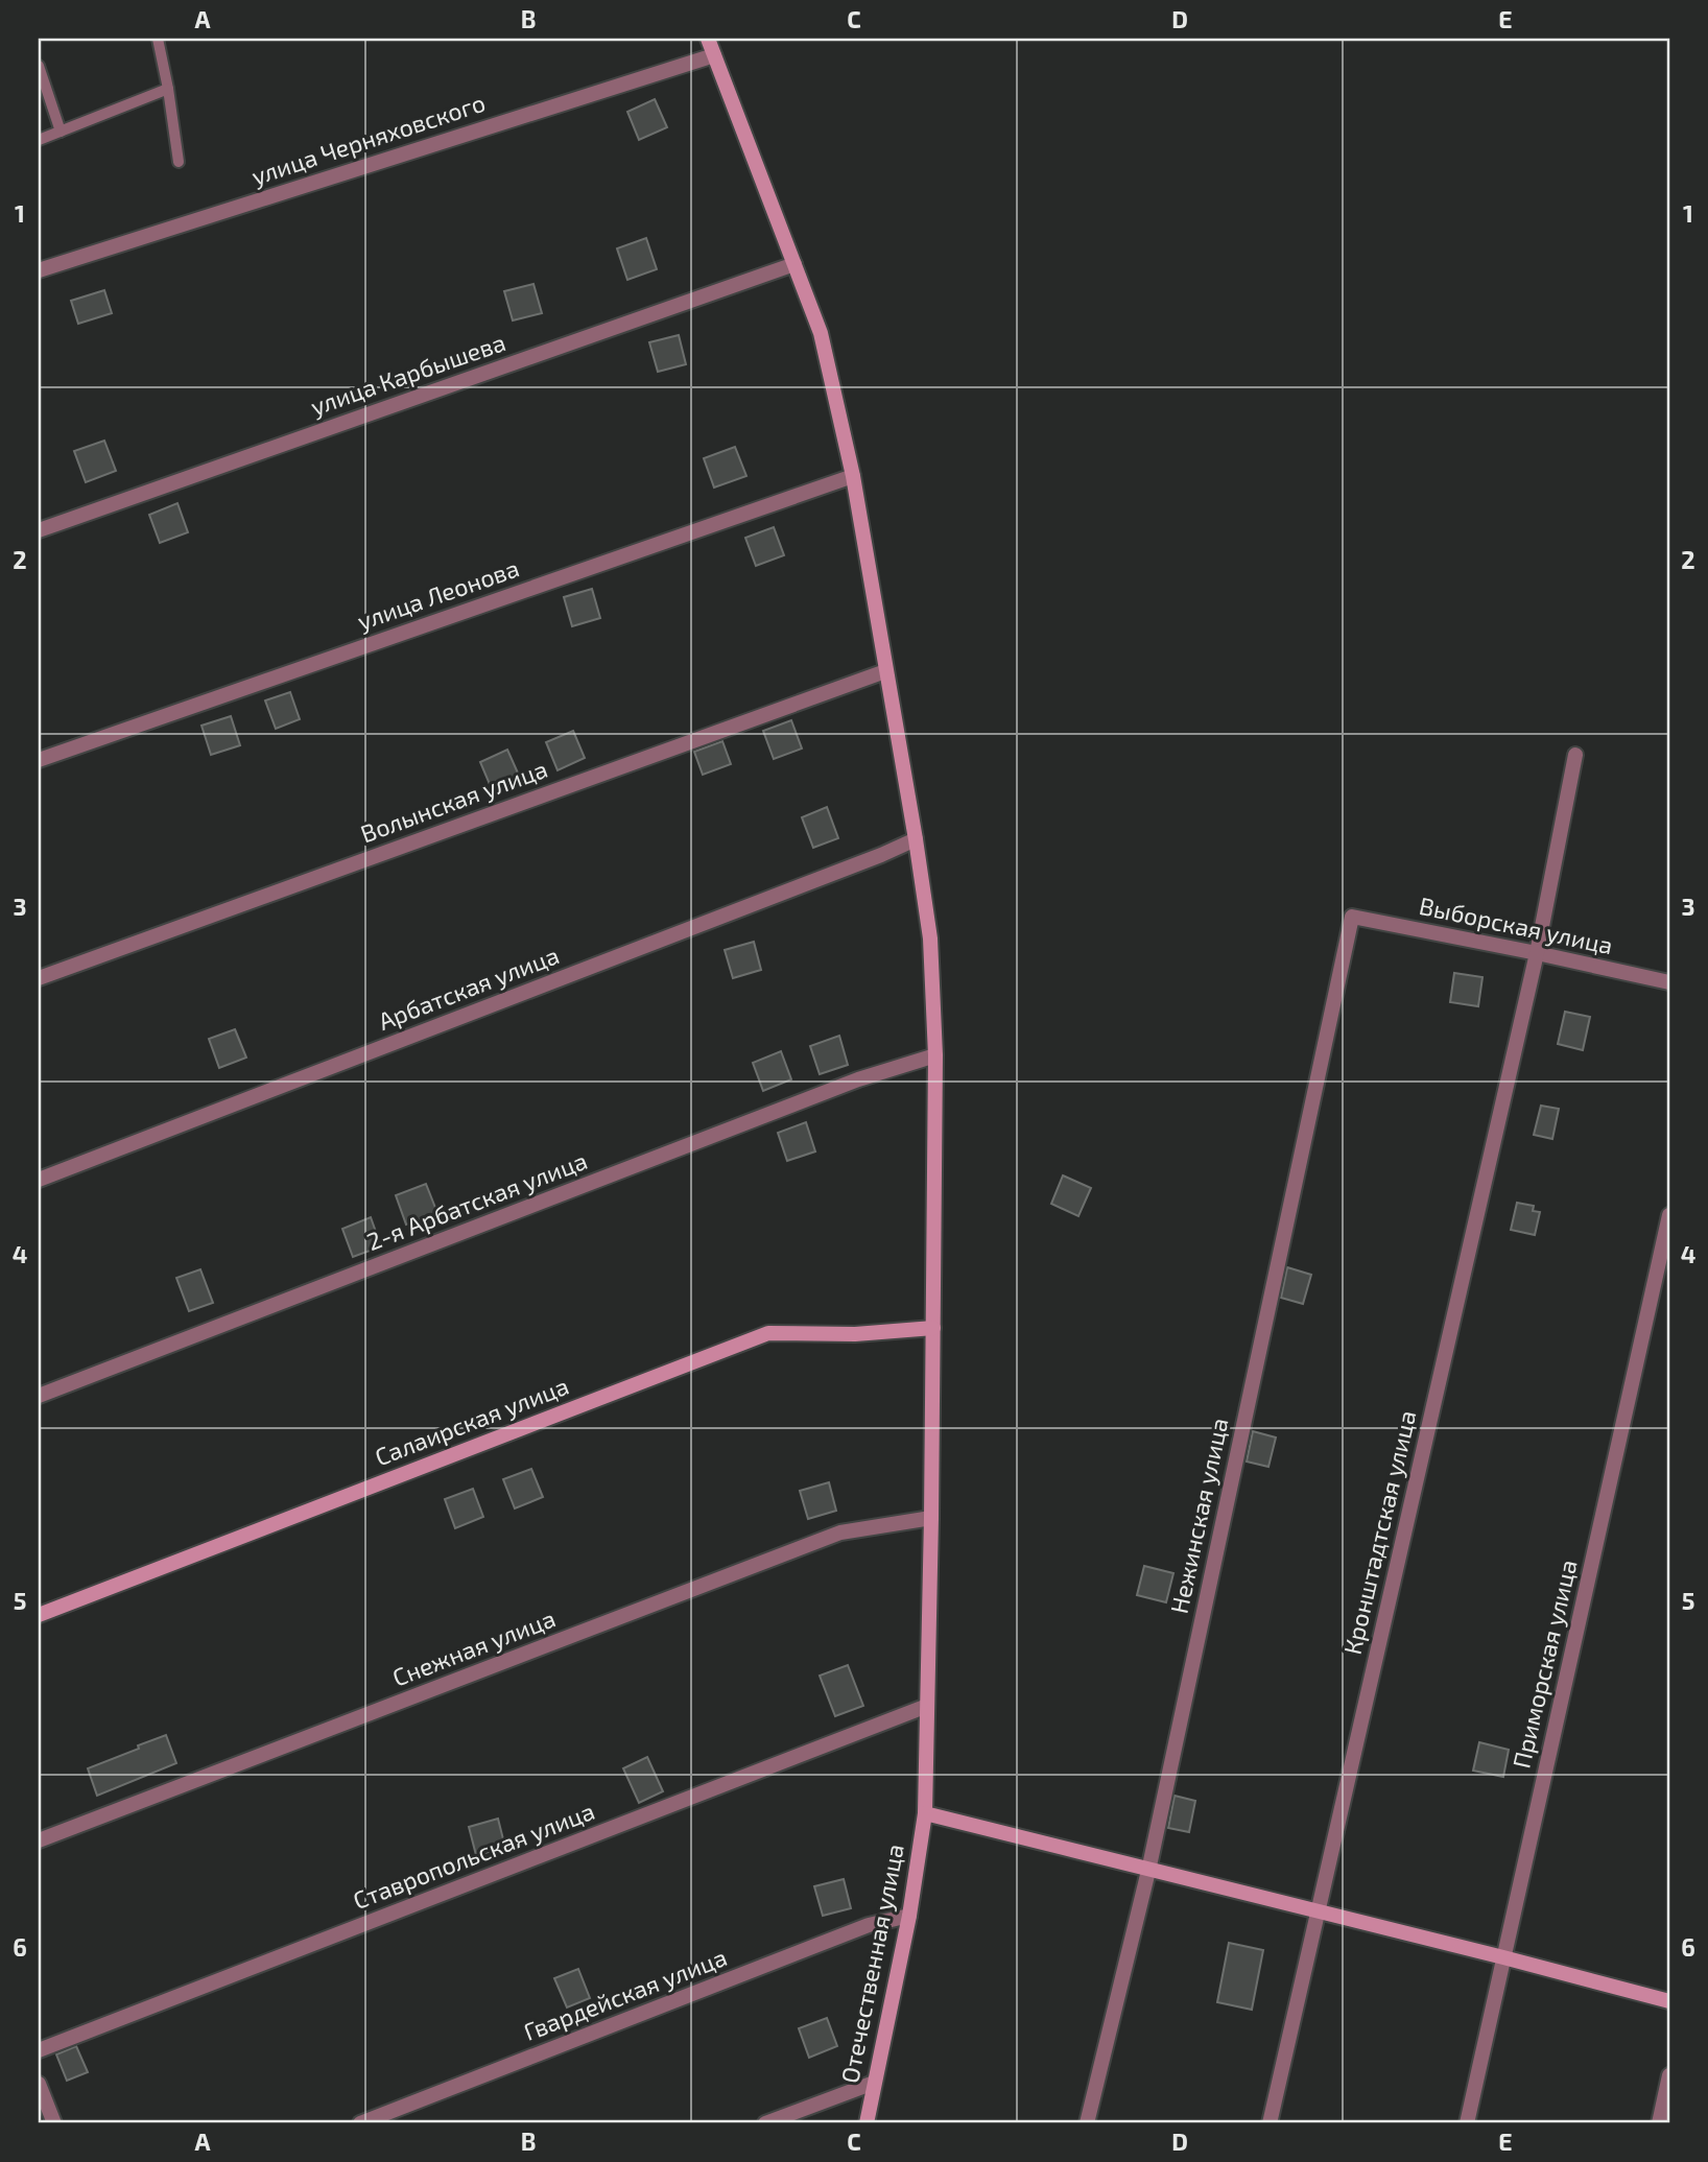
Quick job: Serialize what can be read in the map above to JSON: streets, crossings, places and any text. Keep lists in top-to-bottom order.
{
  "streets": {
    "main road": ["Салаирская улица", "Отечественная улица"],
    "street": [
      "улица Черняховского",
      "улица Карбышева",
      "улица Леонова",
      "Волынская улица",
      "Выборская улица",
      "Арбатская улица",
      "2-я Арбатская улица",
      "Нежинская улица",
      "Кронштадтская улица",
      "Снежная улица",
      "Приморская улица",
      "Ставропольская улица",
      "Гвардейская улица"
    ]
  },
  "crossings": [
    ["улица Черняховского", "Отечественная улица"],
    ["улица Карбышева", "Отечественная улица"],
    ["улица Леонова", "Отечественная улица"],
    ["Волынская улица", "Отечественная улица"],
    ["Выборская улица", "Нежинская улица"],
    ["Выборская улица", "Кронштадтская улица"],
    ["Арбатская улица", "Отечественная улица"],
    ["2-я Арбатская улица", "Отечественная улица"],
    ["Салаирская улица", "Отечественная улица"],
    ["Снежная улица", "Отечественная улица"],
    ["Ставропольская улица", "Отечественная улица"],
    ["Отечественная улица", "Гвардейская улица"]
  ],
  "grid": {
    "columns": [
      "A",
      "B",
      "C",
      "D",
      "E"
    ],
    "rows": [
      "1",
      "2",
      "3",
      "4",
      "5",
      "6"
    ]
  }
}
